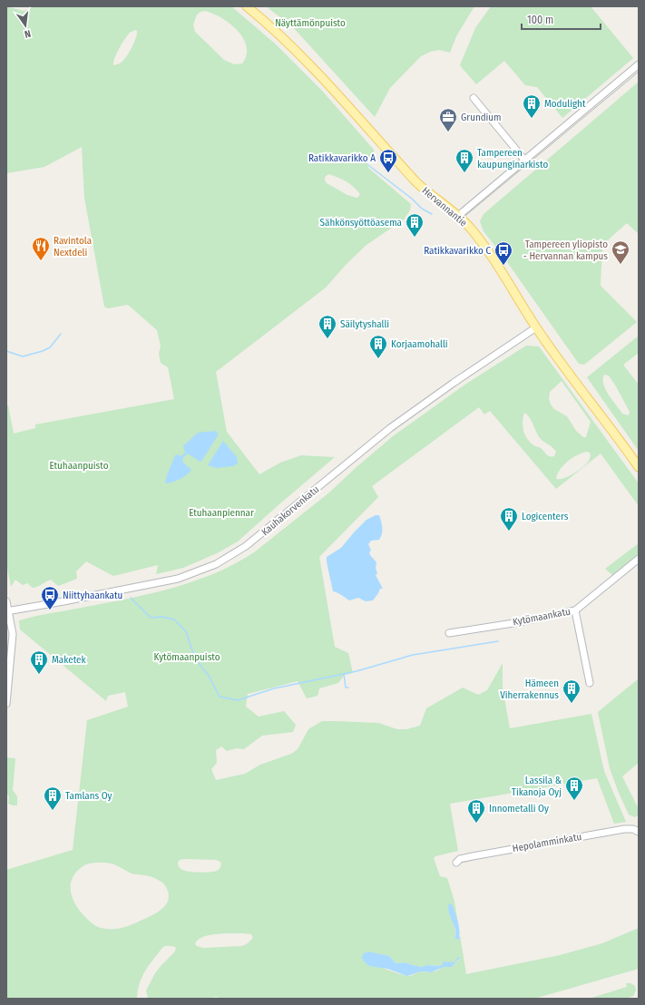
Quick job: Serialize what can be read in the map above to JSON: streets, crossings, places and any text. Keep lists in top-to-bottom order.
{
  "streets": {
    "main road": ["Hervannantie"],
    "street": ["Kauhakorvenkatu", "Kytömaankatu", "Hepolamminkatu"]
  },
  "crossings": [
    ["Hervannantie", "Kauhakorvenkatu"]
  ],
  "parks": [
    "Näyttämönpuisto",
    "Etuhaanpuisto",
    "Etuhaanpiennar",
    "Kytömaanpuisto"
  ],
  "places": {
    "building": [
      "Modulight",
      "Tampereen kaupunginarkisto",
      "Sähkönsyöttöasema",
      "Säilytyshalli",
      "Korjaamohalli",
      "Logicenters",
      "Maketek",
      "Hämeen Viherrakennus",
      "Lassila & Tikanoja Oyj",
      "Tamlans Oy",
      "Innometalli Oy"
    ],
    "office": ["Grundium"],
    "bus stop": ["Ratikkavarikko A", "Ratikkavarikko C", "Niittyhaankatu"],
    "restaurant": ["Ravintola Nextdeli"],
    "school or university": ["Tampereen yliopisto - Hervannan kampus"]
  },
  "scale_bar": "100 m",
  "north": "bottom"
}
